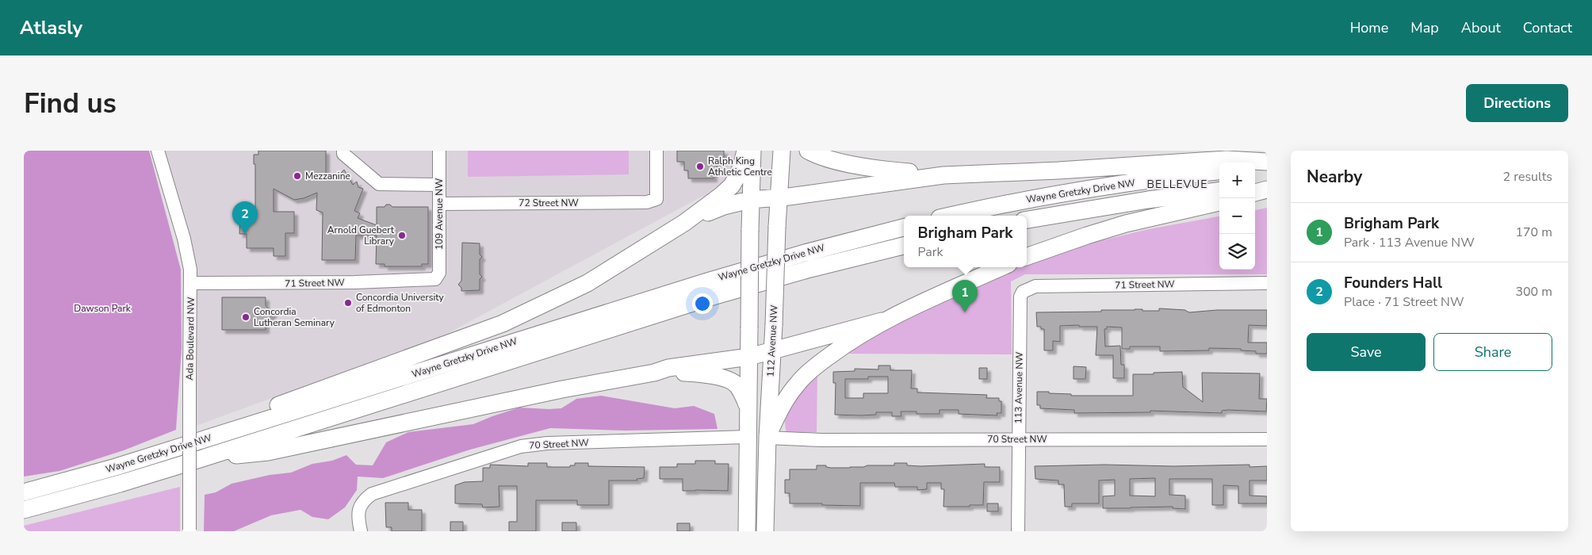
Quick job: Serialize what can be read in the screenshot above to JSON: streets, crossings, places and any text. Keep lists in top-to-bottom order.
{
  "streets": {
    "main road": ["Wayne Gretzky Drive NW", "112 Avenue NW"],
    "street": [
      "72 Street NW",
      "109 Avenue NW",
      "71 Street NW",
      "Ada Boulevard NW",
      "113 Avenue NW",
      "70 Street NW"
    ]
  },
  "crossings": [
    ["72 Street NW", "109 Avenue NW"],
    ["109 Avenue NW", "71 Street NW"],
    ["71 Street NW", "Ada Boulevard NW"],
    ["71 Street NW", "113 Avenue NW"],
    ["112 Avenue NW", "70 Street NW"],
    ["113 Avenue NW", "70 Street NW"]
  ],
  "districts": ["BELLEVUE"],
  "parks": ["Dawson Park"],
  "places": [
    "Ralph King Athletic Centre",
    "Mezzanine",
    "Arnold Guebert Library",
    "Concordia University of Edmonton",
    "Concordia Lutheran Seminary"
  ],
  "page": {
    "header": "Atlasly",
    "nav": [
      "Home",
      "Map",
      "About",
      "Contact"
    ],
    "buttons": [
      "Directions",
      ["Save", "Share"]
    ],
    "title": "Find us",
    "heading": ["Nearby", "2 results"],
    "map_buttons": ["+", "−"],
    "pins": ["2", "1"],
    "list": [
      {
        "mark": "1",
        "name": "Brigham Park",
        "note": "Park · 113 Avenue NW",
        "value": "170 m"
      },
      {
        "mark": "2",
        "name": "Founders Hall",
        "note": "Place · 71 Street NW",
        "value": "300 m"
      }
    ],
    "popup": ["Brigham Park", "Park"]
  }
}
